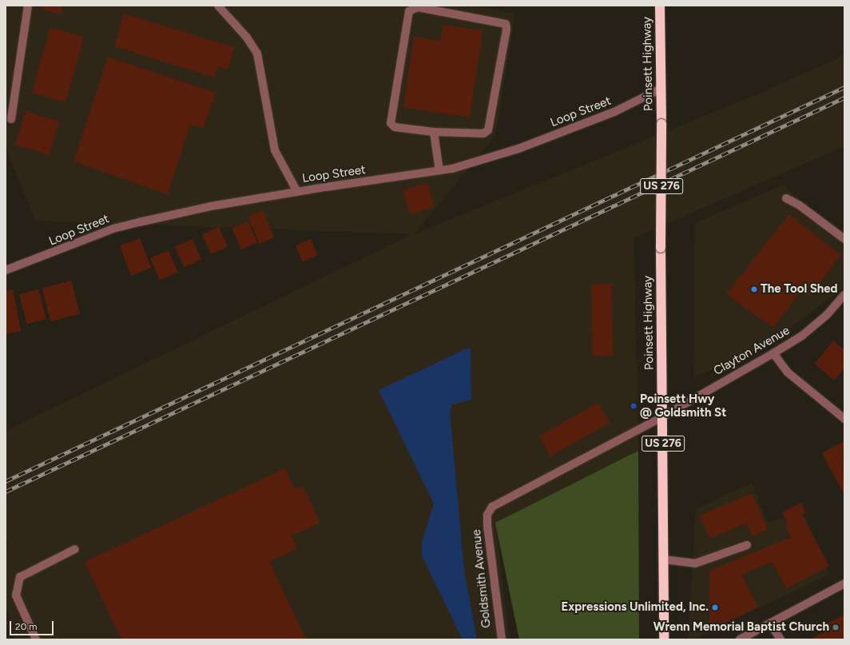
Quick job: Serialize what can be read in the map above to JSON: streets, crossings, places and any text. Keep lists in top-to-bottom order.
{
  "streets": {
    "highway": ["Poinsett Highway", "US 276"],
    "street": ["Loop Street", "Clayton Avenue", "Goldsmith Avenue"]
  },
  "crossings": [
    ["Poinsett Highway", "Loop Street"],
    ["Poinsett Highway", "Clayton Avenue"],
    ["Clayton Avenue", "Goldsmith Avenue"]
  ],
  "places": [
    "The Tool Shed",
    "Poinsett Hwy @ Goldsmith St",
    "Expressions Unlimited, Inc.",
    "Wrenn Memorial Baptist Church"
  ],
  "scale_bar": "20 m"
}
